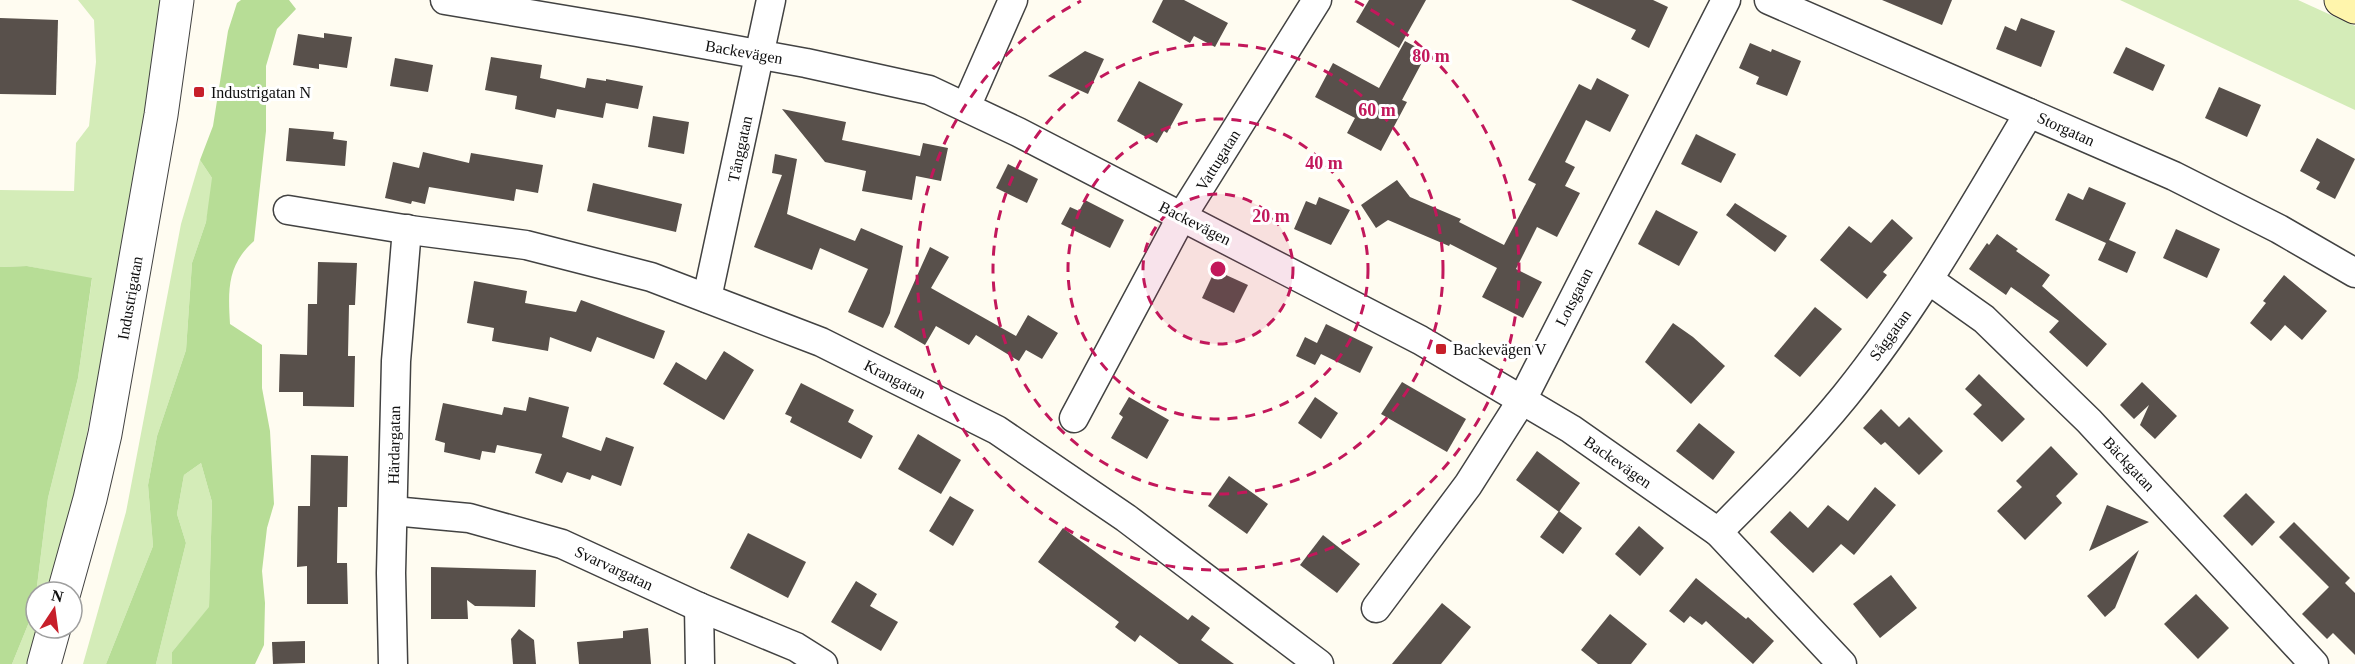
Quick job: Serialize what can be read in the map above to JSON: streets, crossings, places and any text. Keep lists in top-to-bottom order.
{
  "streets": {
    "street": [
      "Backevägen",
      "Storgatan",
      "Tånggatan",
      "Vattugatan",
      "Lotsgatan",
      "Industrigatan",
      "Såggatan",
      "Krangatan",
      "Härdargatan",
      "Bäckgatan",
      "Svarvargatan"
    ]
  },
  "crossings": [
    ["Backevägen", "Tånggatan"],
    ["Backevägen", "Vattugatan"],
    ["Backevägen", "Lotsgatan"],
    ["Backevägen", "Såggatan"],
    ["Storgatan", "Såggatan"],
    ["Tånggatan", "Krangatan"],
    ["Såggatan", "Bäckgatan"],
    ["Krangatan", "Härdargatan"],
    ["Härdargatan", "Svarvargatan"]
  ],
  "places": {
    "transit": ["Industrigatan N", "Backevägen V"]
  },
  "north": "top",
  "rings": [
    "80 m",
    "60 m",
    "40 m",
    "20 m"
  ]
}
